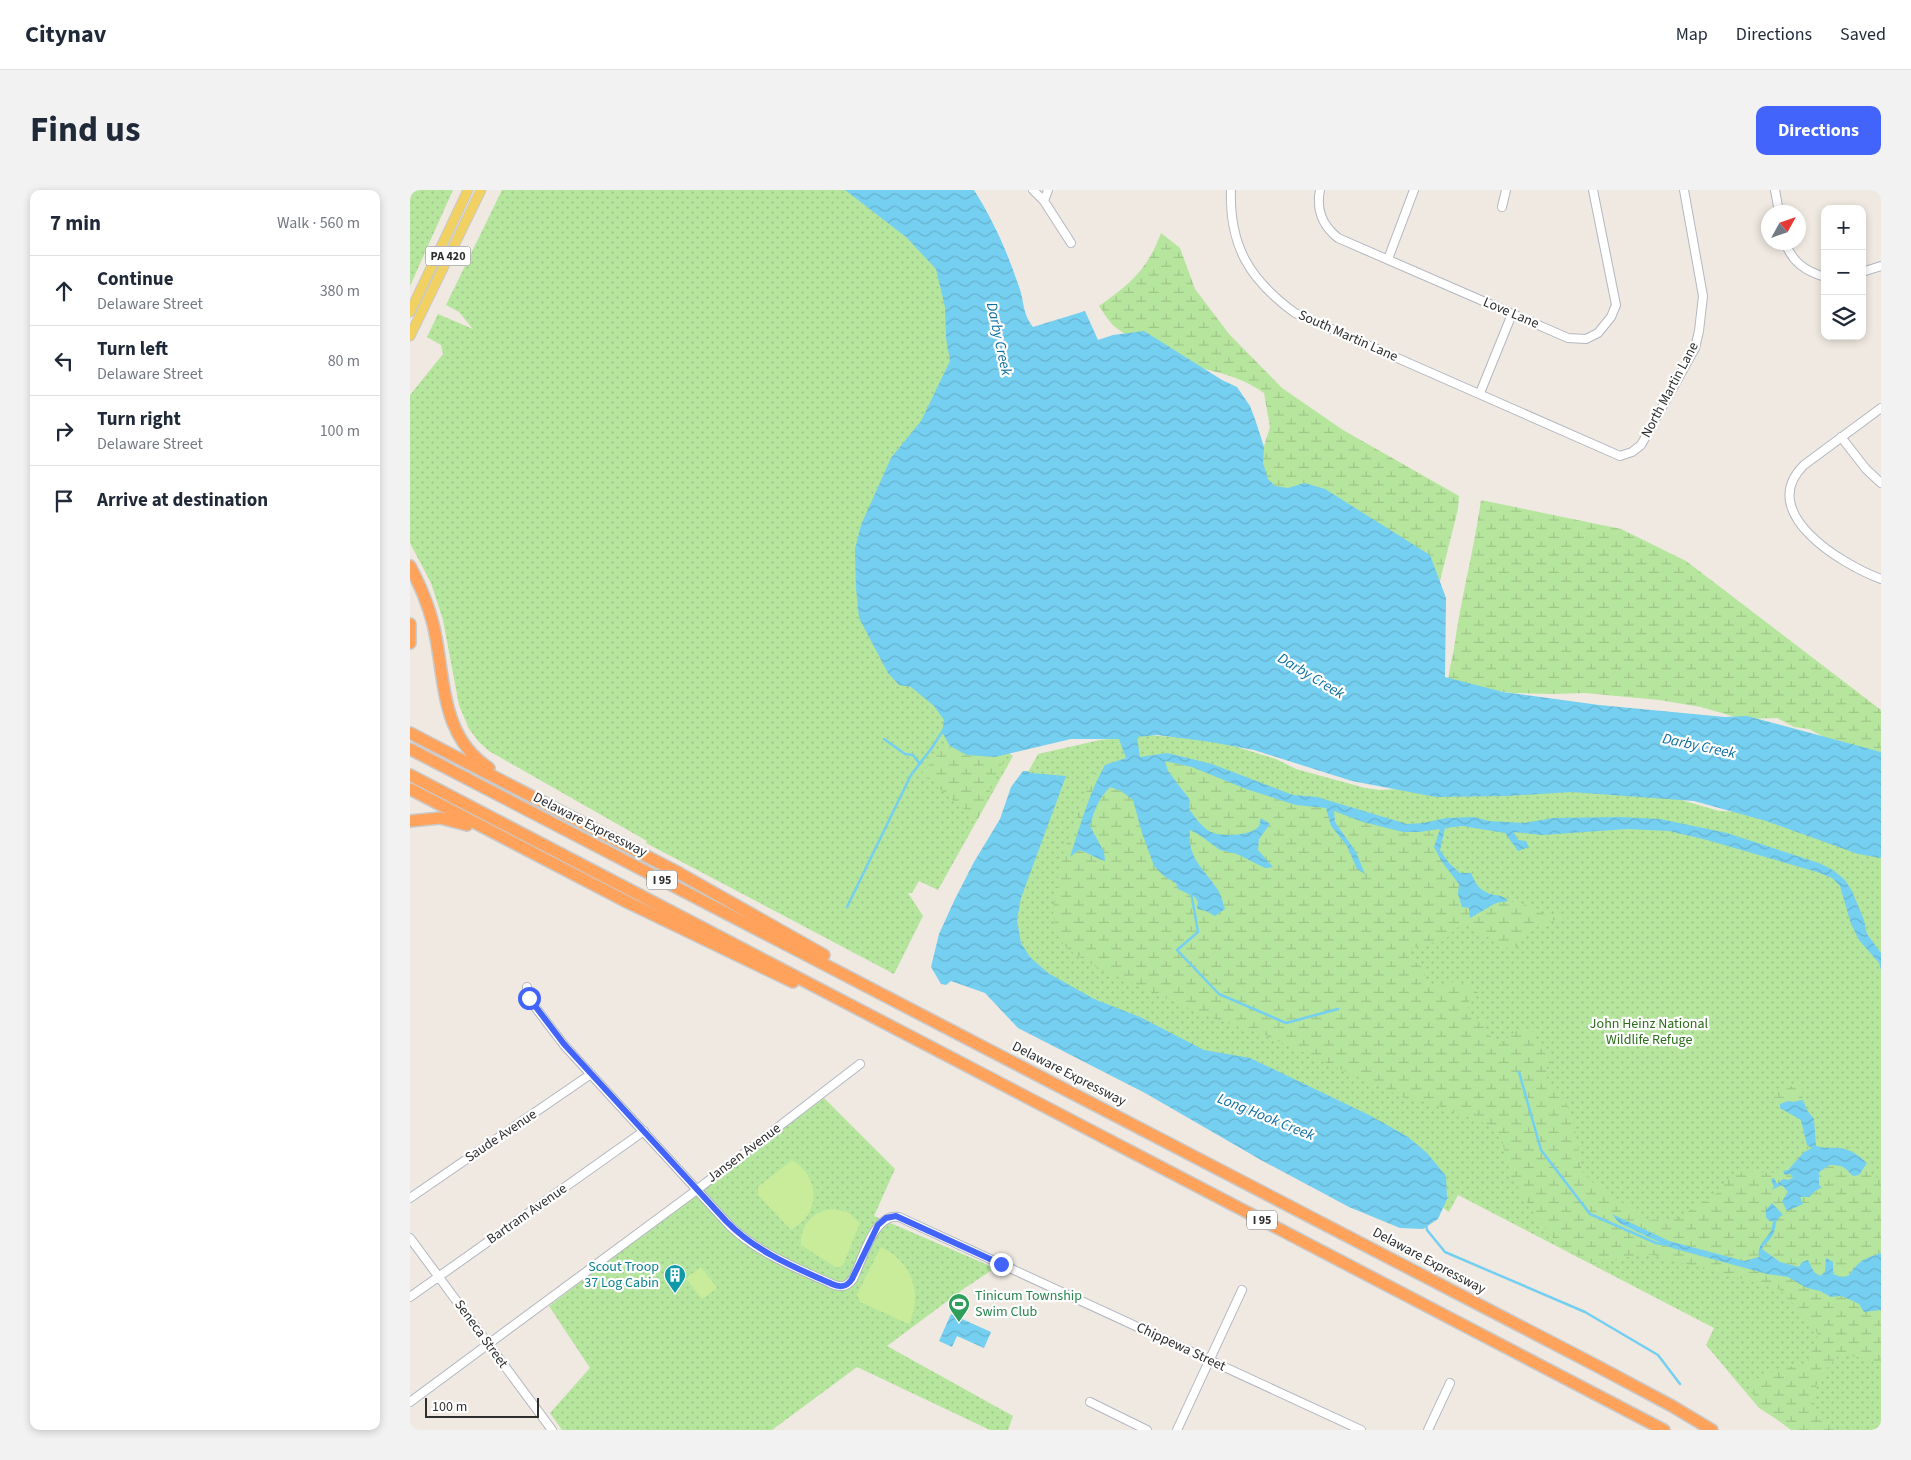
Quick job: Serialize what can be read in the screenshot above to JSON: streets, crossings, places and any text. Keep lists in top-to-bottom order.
{
  "streets": {
    "highway": ["Delaware Expressway", "I 95"],
    "main road": ["PA 420"],
    "street": [
      "Love Lane",
      "South Martin Lane",
      "North Martin Lane",
      "Saude Avenue",
      "Jansen Avenue",
      "Bartram Avenue",
      "Seneca Street",
      "Chippewa Street"
    ]
  },
  "crossings": [
    ["South Martin Lane", "North Martin Lane"],
    ["Jansen Avenue", "Seneca Street"],
    ["Jansen Avenue", "Chippewa Street"],
    ["Bartram Avenue", "Seneca Street"]
  ],
  "water": ["Darby Creek", "Long Hook Creek"],
  "parks": ["John Heinz National Wildlife Refuge"],
  "places": {
    "building": ["Scout Troop 37 Log Cabin"],
    "sports": ["Tinicum Township Swim Club"]
  },
  "scale_bar": "100 m",
  "north": "top right",
  "page": {
    "header": "Citynav",
    "nav": ["Map", "Directions", "Saved"],
    "title": "Find us",
    "buttons": "Directions",
    "heading": ["7 min", "Walk · 560 m"],
    "map_buttons": ["+", "−"],
    "list": [
      ["Continue", "Delaware Street", "380 m"],
      ["Turn left", "Delaware Street", "80 m"],
      ["Turn right", "Delaware Street", "100 m"],
      "Arrive at destination"
    ],
    "scale": "100 m"
  }
}
